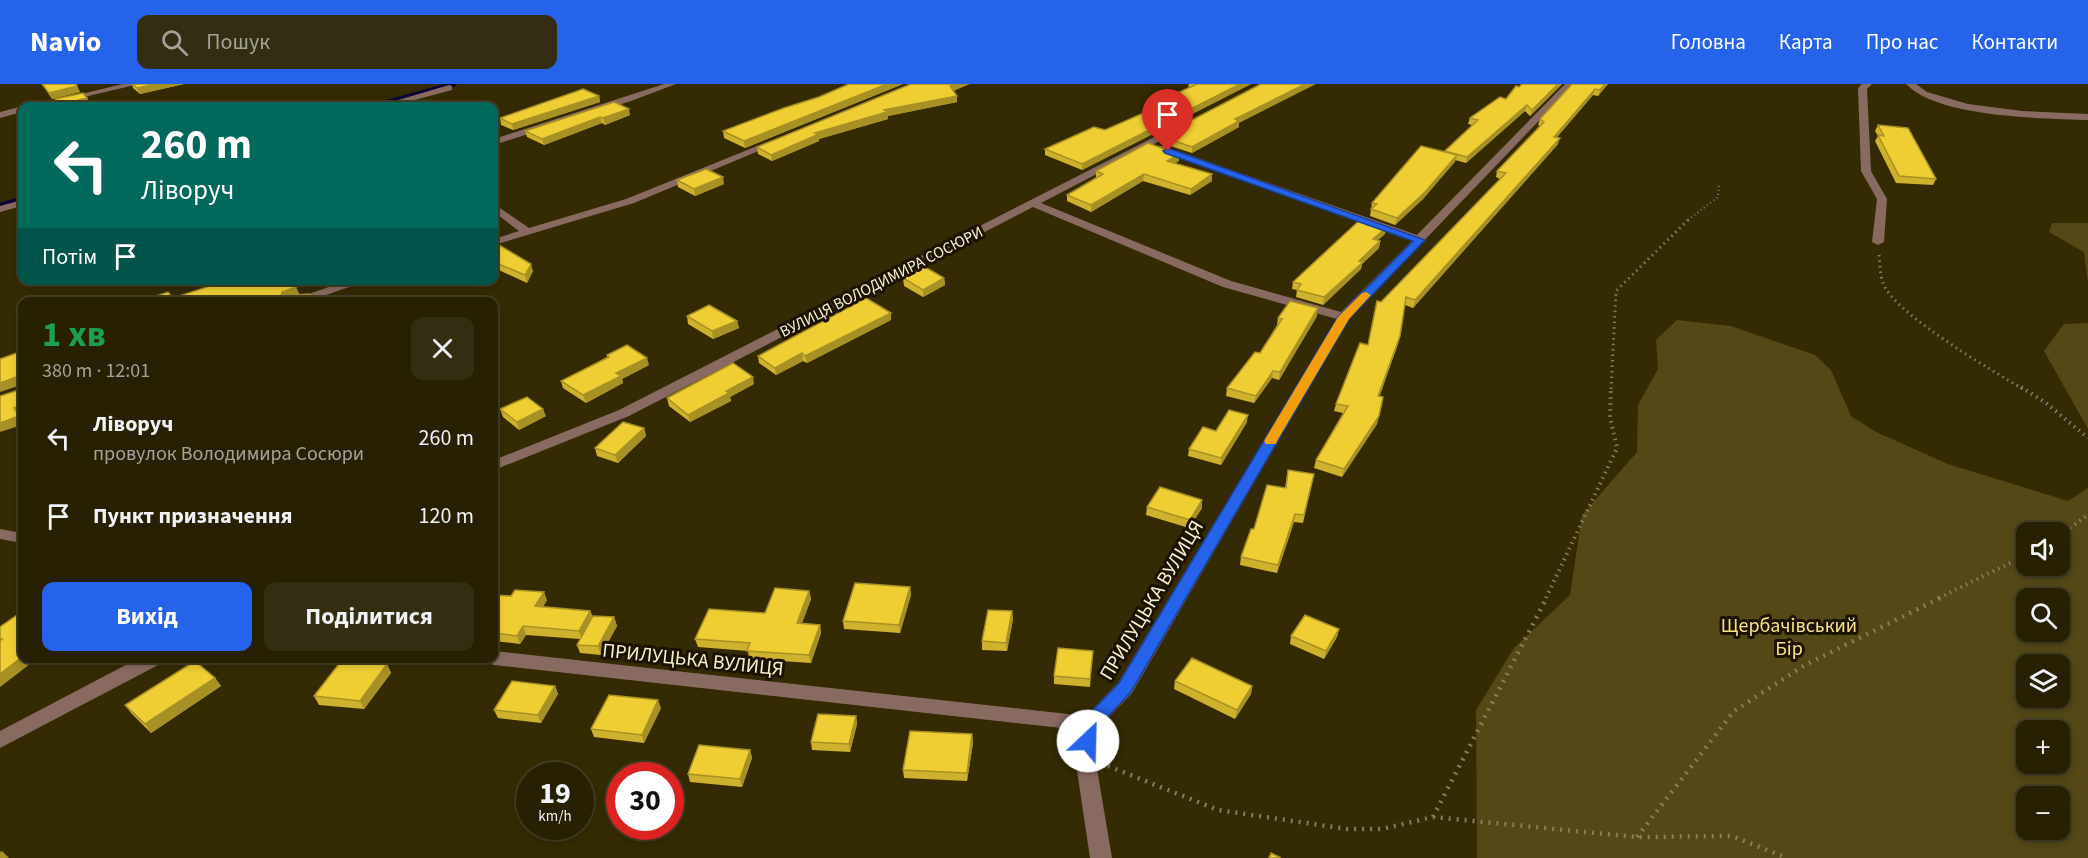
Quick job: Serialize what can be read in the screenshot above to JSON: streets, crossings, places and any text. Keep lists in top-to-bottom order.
{
  "streets": {
    "street": ["ВУЛИЦЯ ВОЛОДИМИРА СОСЮРИ", "ПРИЛУЦЬКА ВУЛИЦЯ"]
  },
  "parks": ["Щербачівський Бір"],
  "page": {
    "header": "Navio",
    "search": "Пошук",
    "nav": [
      "Головна",
      "Карта",
      "Про нас",
      "Контакти"
    ],
    "turn": ["260 m", "Ліворуч"],
    "then": "Потім",
    "heading": ["1 хв", "380 m · 12:01"],
    "list": [
      {
        "name": "Ліворуч",
        "note": "провулок Володимира Сосюри",
        "value": "260 m"
      },
      {
        "name": "Пункт призначення",
        "value": "120 m"
      }
    ],
    "map_buttons": ["+", "−"],
    "buttons": ["Вихід", "Поділитися"],
    "speed": "19 km/h",
    "limit": "30"
  }
}
